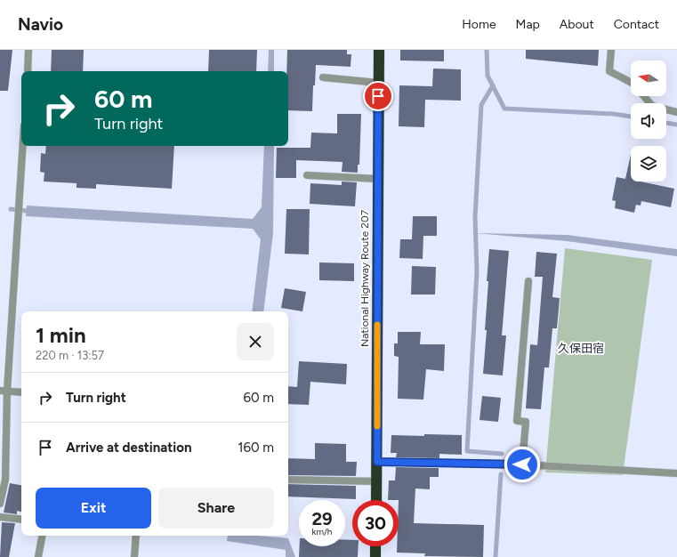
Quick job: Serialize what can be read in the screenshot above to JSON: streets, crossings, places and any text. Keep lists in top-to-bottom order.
{
  "streets": {
    "highway": ["National Highway Route 207"]
  },
  "districts": ["久保田宿"],
  "north": "left",
  "page": {
    "header": "Navio",
    "nav": [
      "Home",
      "Map",
      "About",
      "Contact"
    ],
    "turn": ["60 m", "Turn right"],
    "heading": ["1 min", "220 m · 13:57"],
    "list": [
      {
        "name": "Turn right",
        "value": "60 m"
      },
      {
        "name": "Arrive at destination",
        "value": "160 m"
      }
    ],
    "buttons": ["Exit", "Share"],
    "speed": "29 km/h",
    "limit": "30"
  }
}
